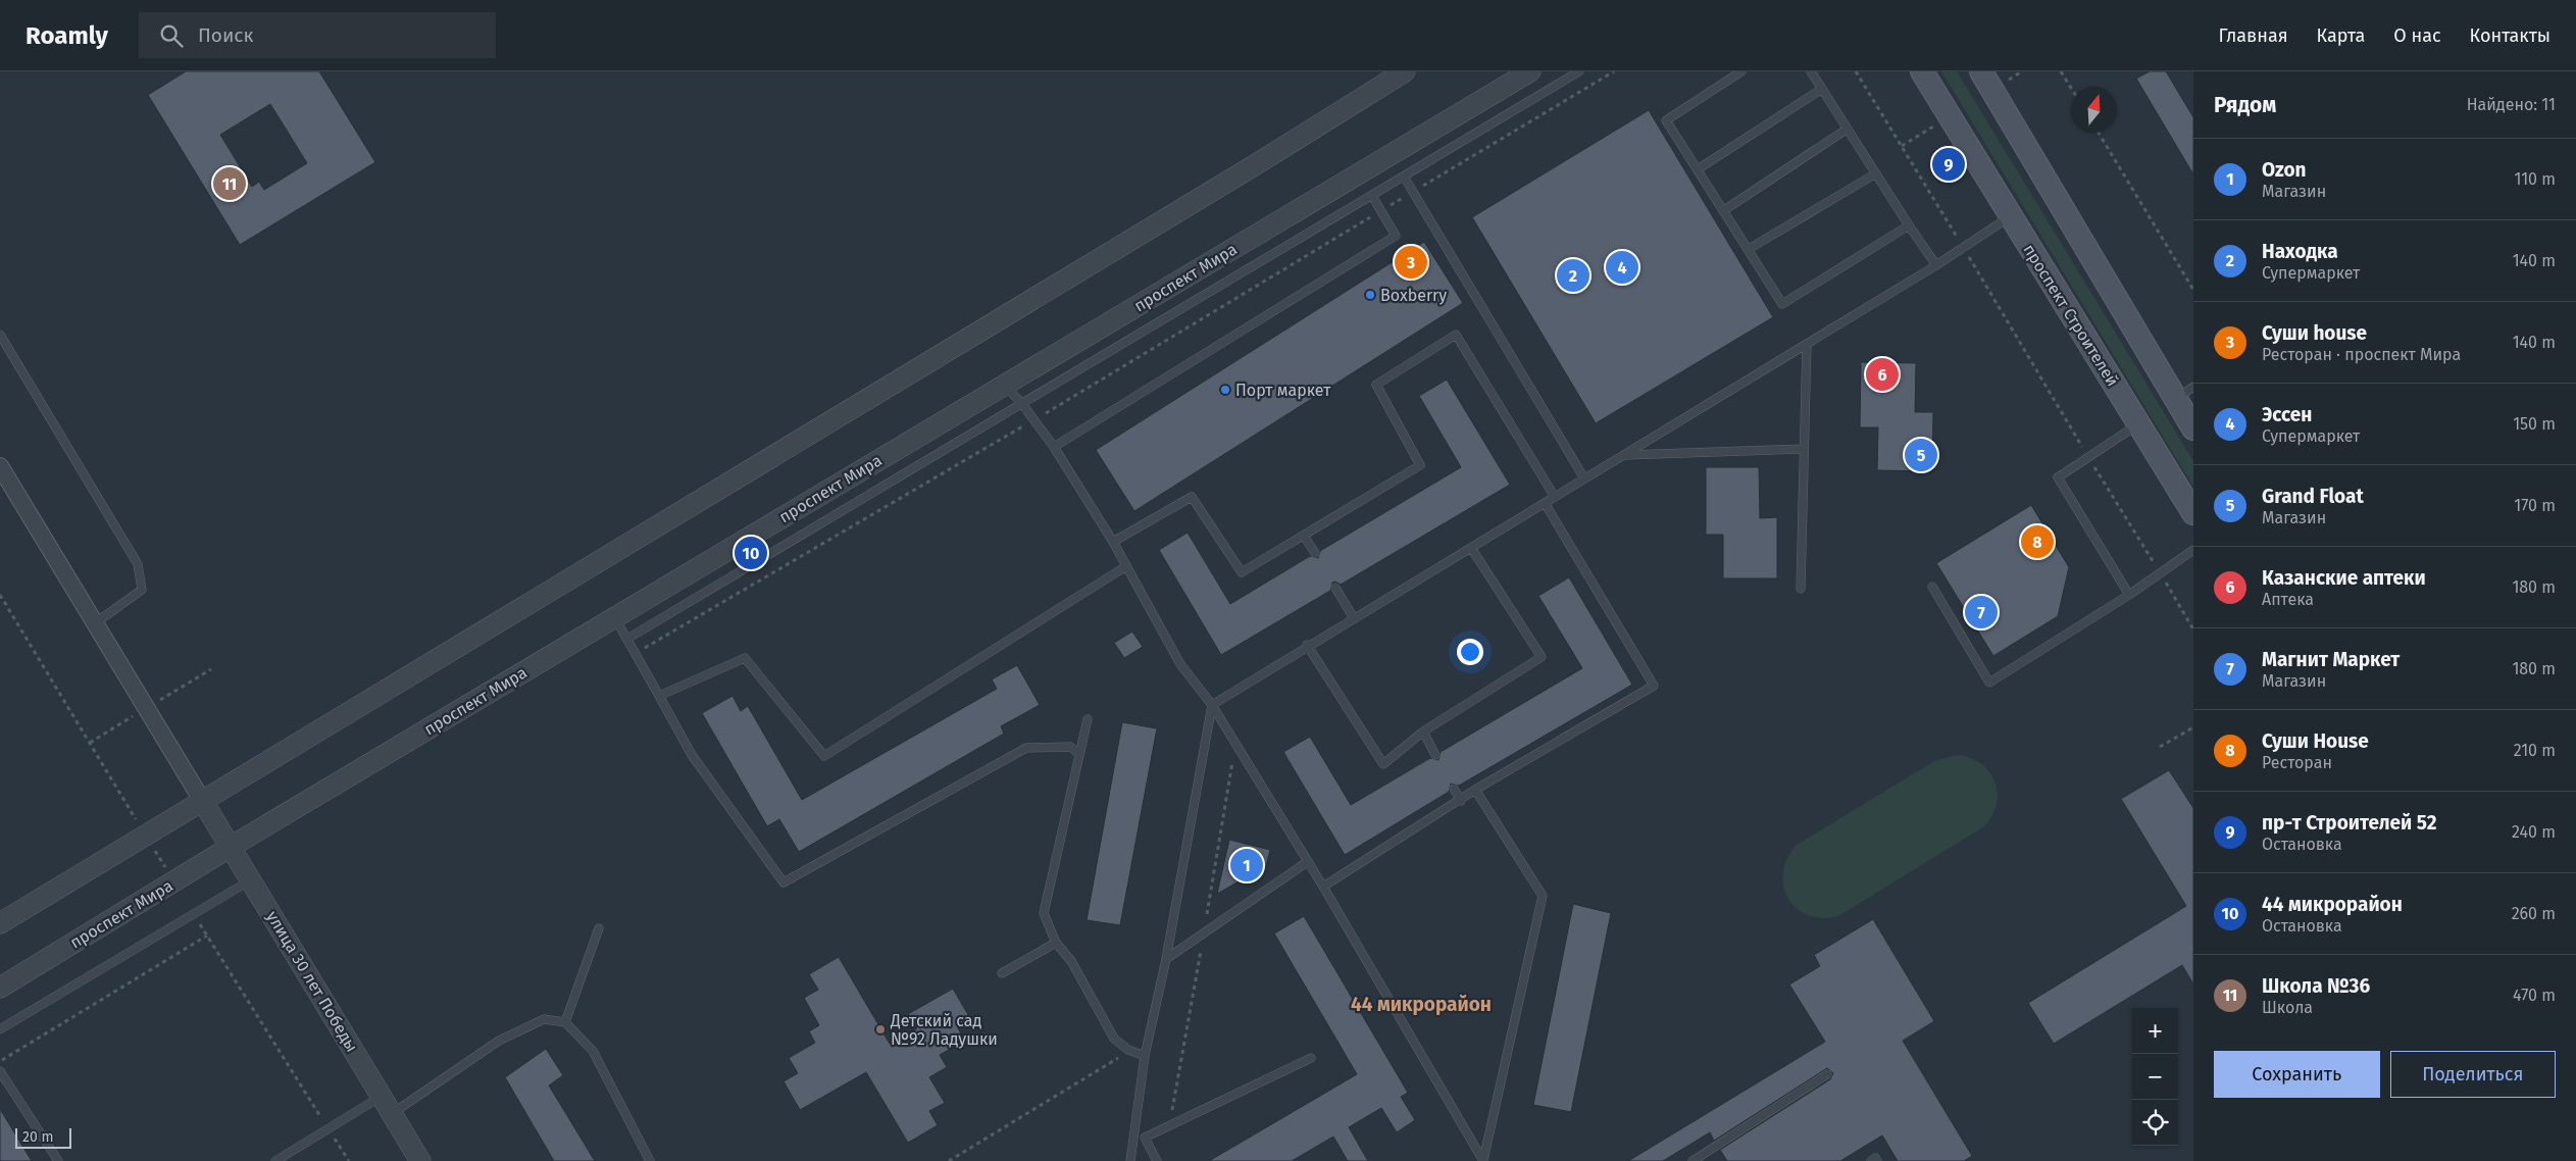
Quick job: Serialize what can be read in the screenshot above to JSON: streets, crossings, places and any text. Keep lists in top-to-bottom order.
{
  "streets": {
    "main road": ["проспект Строителей"],
    "street": ["проспект Мира", "улица 30 лет Победы"]
  },
  "crossings": [
    ["проспект Мира", "улица 30 лет Победы"]
  ],
  "districts": ["44 микрорайон"],
  "places": ["Boxberry", "Порт маркет", "Детский сад №92 Ладушки"],
  "scale_bar": "20 m",
  "north": "top",
  "page": {
    "header": "Roamly",
    "search": "Поиск",
    "nav": [
      "Главная",
      "Карта",
      "О нас",
      "Контакты"
    ],
    "heading": ["Рядом", "Найдено: 11"],
    "list": [
      {
        "mark": "1",
        "name": "Ozon",
        "note": "Магазин",
        "value": "110 m"
      },
      {
        "mark": "2",
        "name": "Находка",
        "note": "Супермаркет",
        "value": "140 m"
      },
      {
        "mark": "3",
        "name": "Суши house",
        "note": "Ресторан · проспект Мира",
        "value": "140 m"
      },
      {
        "mark": "4",
        "name": "Эссен",
        "note": "Супермаркет",
        "value": "150 m"
      },
      {
        "mark": "5",
        "name": "Grand Float",
        "note": "Магазин",
        "value": "170 m"
      },
      {
        "mark": "6",
        "name": "Казанские аптеки",
        "note": "Аптека",
        "value": "180 m"
      },
      {
        "mark": "7",
        "name": "Магнит Маркет",
        "note": "Магазин",
        "value": "180 m"
      },
      {
        "mark": "8",
        "name": "Суши House",
        "note": "Ресторан",
        "value": "210 m"
      },
      {
        "mark": "9",
        "name": "пр-т Строителей 52",
        "note": "Остановка",
        "value": "240 m"
      },
      {
        "mark": "10",
        "name": "44 микрорайон",
        "note": "Остановка",
        "value": "260 m"
      },
      {
        "mark": "11",
        "name": "Школа №36",
        "note": "Школа",
        "value": "470 m"
      }
    ],
    "pins": [
      "9",
      "11",
      "3",
      "4",
      "2",
      "6",
      "5",
      "8",
      "10",
      "7",
      "1"
    ],
    "map_buttons": ["+", "−"],
    "buttons": ["Сохранить", "Поделиться"],
    "scale": "20 m"
  }
}
